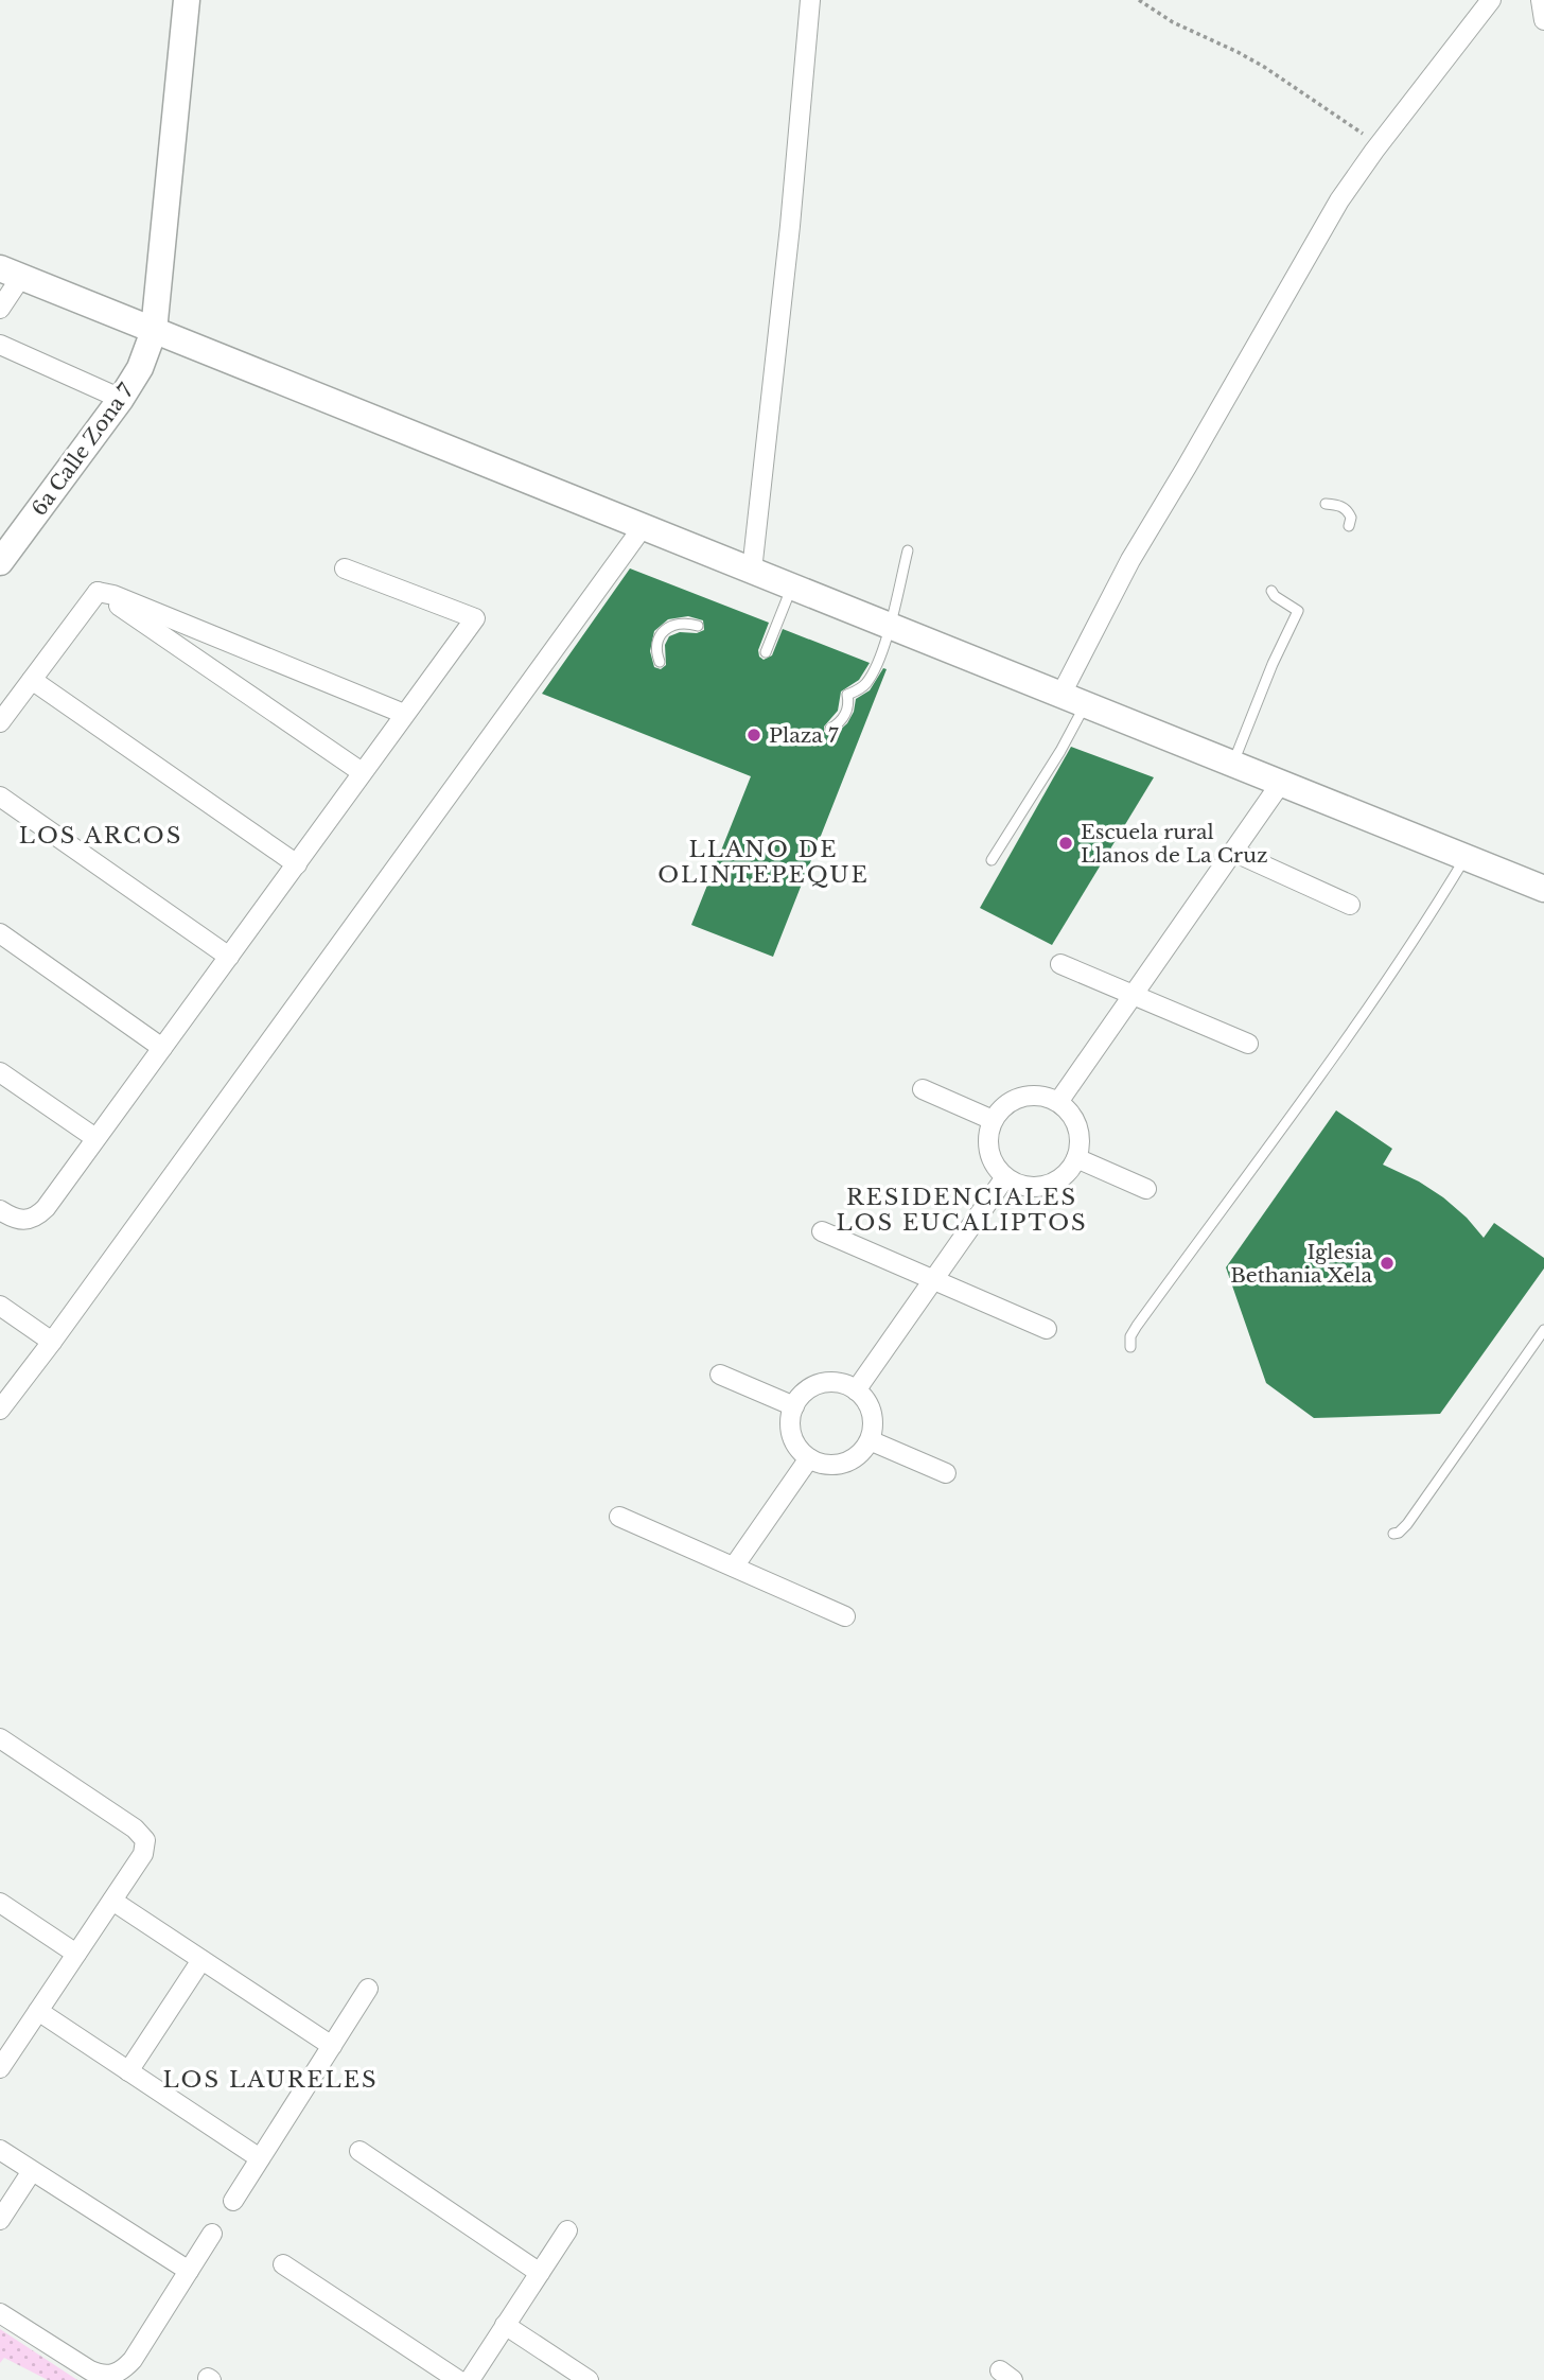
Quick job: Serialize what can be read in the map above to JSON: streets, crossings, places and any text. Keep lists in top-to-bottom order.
{
  "streets": {
    "main road": ["6a Calle Zona 7"]
  },
  "districts": [
    "LOS ARCOS",
    "LLANO DE OLINTEPEQUE",
    "RESIDENCIALES LOS EUCALIPTOS",
    "LOS LAURELES"
  ],
  "places": ["Plaza 7", "Escuela rural Llanos de La Cruz", "Iglesia Bethania Xela"]
}
